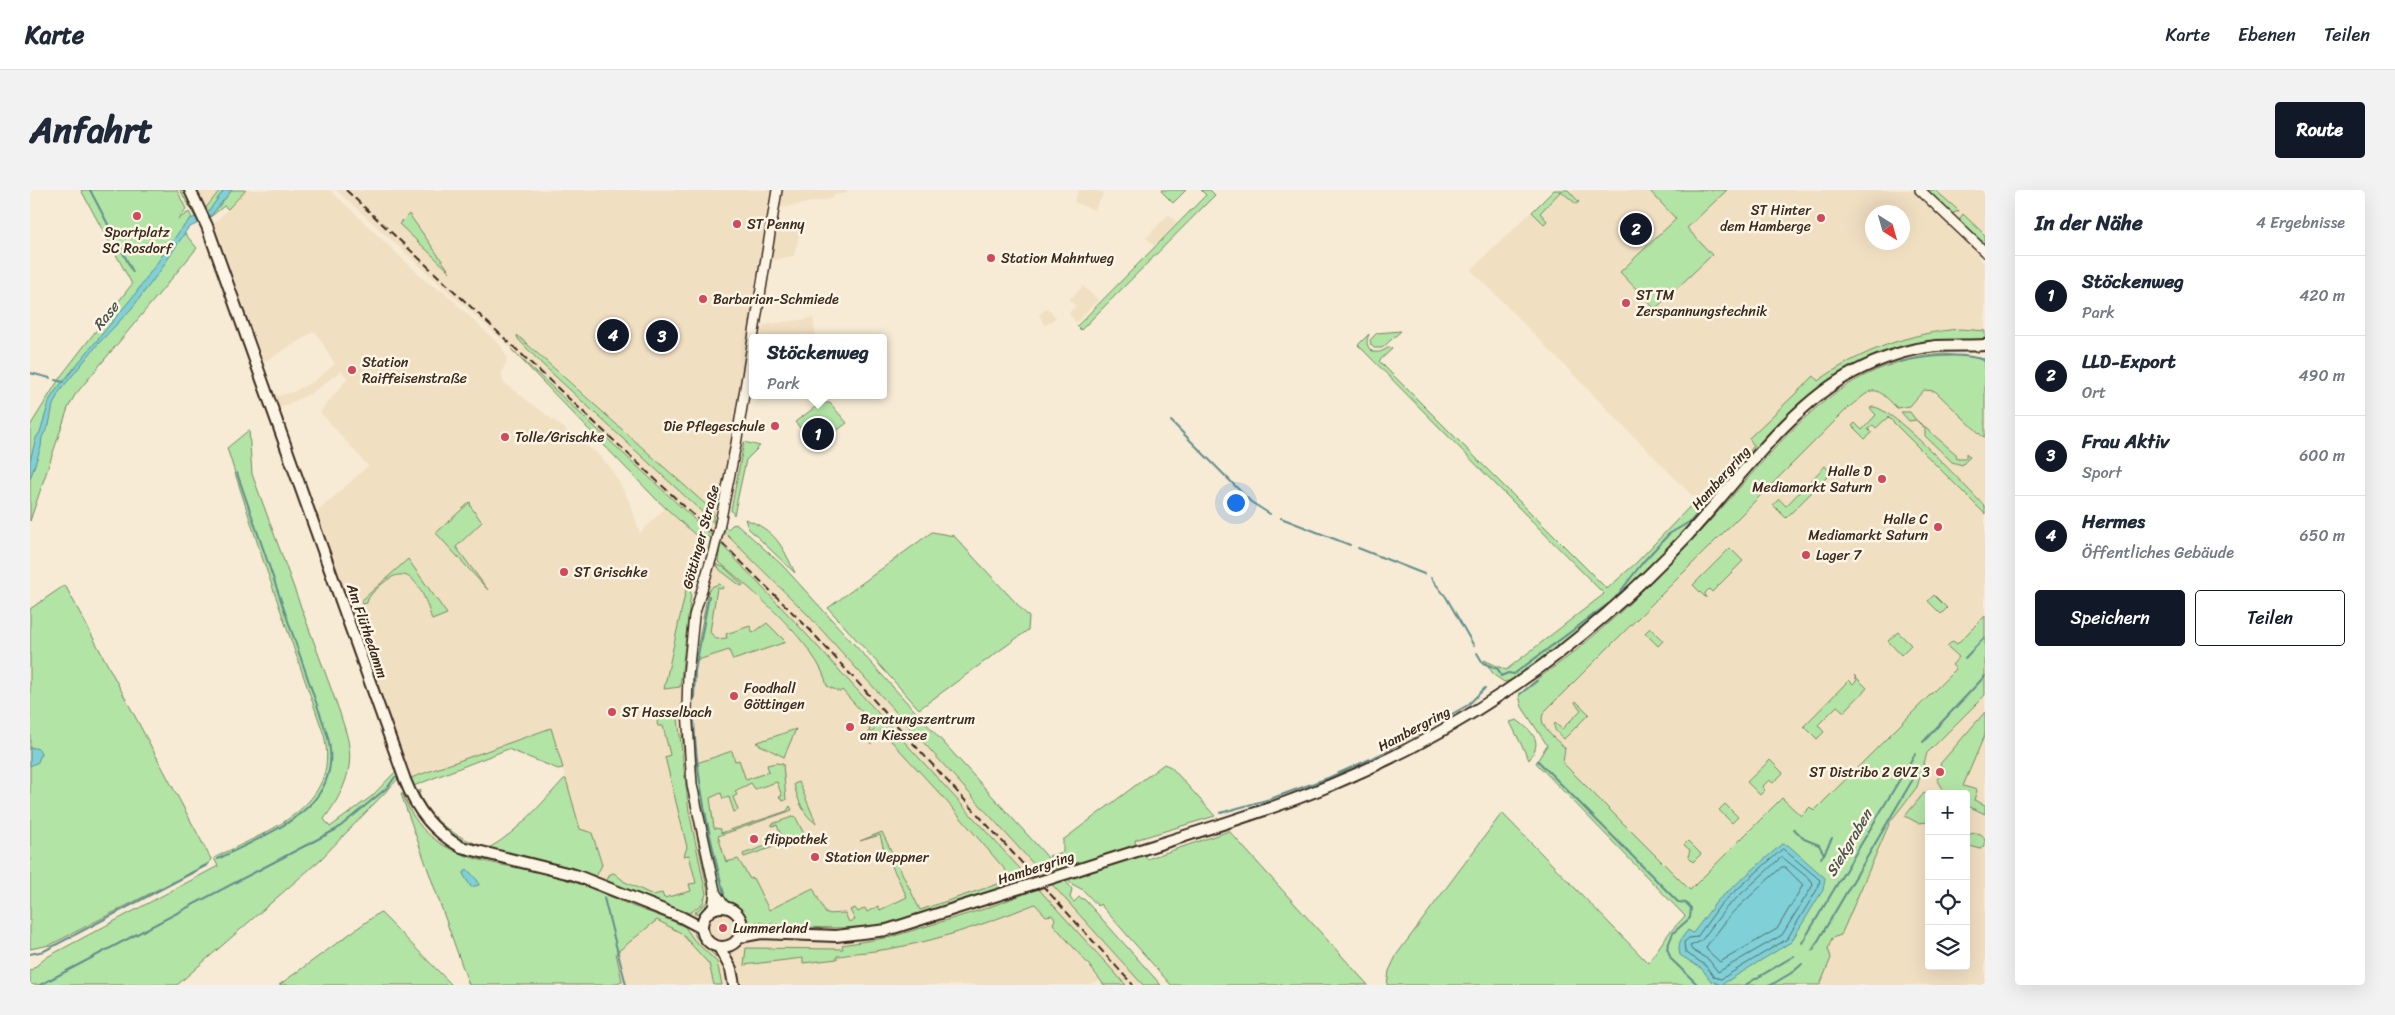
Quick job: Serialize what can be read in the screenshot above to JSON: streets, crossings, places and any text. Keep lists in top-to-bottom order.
{
  "streets": {
    "main road": ["Hambergring", "Göttinger Straße", "Am Flüthedamm"]
  },
  "crossings": [
    ["Hambergring", "Göttinger Straße"],
    ["Hambergring", "Am Flüthedamm"],
    ["Göttinger Straße", "Am Flüthedamm"]
  ],
  "water": ["Rase", "Siekgraben"],
  "places": [
    "Sportplatz SC Rosdorf",
    "ST Hinter dem Hamberge",
    "ST Penny",
    "Station Mahntweg",
    "Barbarian-Schmiede",
    "ST TM Zerspannungstechnik",
    "Station Raiffeisenstraße",
    "Die Pflegeschule",
    "Tolle/Grischke",
    "Halle D Mediamarkt Saturn",
    "Halle C Mediamarkt Saturn",
    "Lager 7",
    "ST Grischke",
    "Foodhall Göttingen",
    "ST Hasselbach",
    "Beratungszentrum am Kiessee",
    "ST Distribo 2 GVZ 3",
    "flippothek",
    "Station Weppner",
    "Lummerland"
  ],
  "north": "bottom right",
  "page": {
    "header": "Karte",
    "nav": ["Karte", "Ebenen", "Teilen"],
    "title": "Anfahrt",
    "buttons": [
      "Route",
      ["Speichern", "Teilen"]
    ],
    "heading": ["In der Nähe", "4 Ergebnisse"],
    "pins": [
      "2",
      "4",
      "3",
      "1"
    ],
    "list": [
      {
        "mark": "1",
        "name": "Stöckenweg",
        "note": "Park",
        "value": "420 m"
      },
      {
        "mark": "2",
        "name": "LLD-Export",
        "note": "Ort",
        "value": "490 m"
      },
      {
        "mark": "3",
        "name": "Frau Aktiv",
        "note": "Sport",
        "value": "600 m"
      },
      {
        "mark": "4",
        "name": "Hermes",
        "note": "Öffentliches Gebäude",
        "value": "650 m"
      }
    ],
    "popup": ["Stöckenweg", "Park"],
    "map_buttons": ["+", "−"]
  }
}
